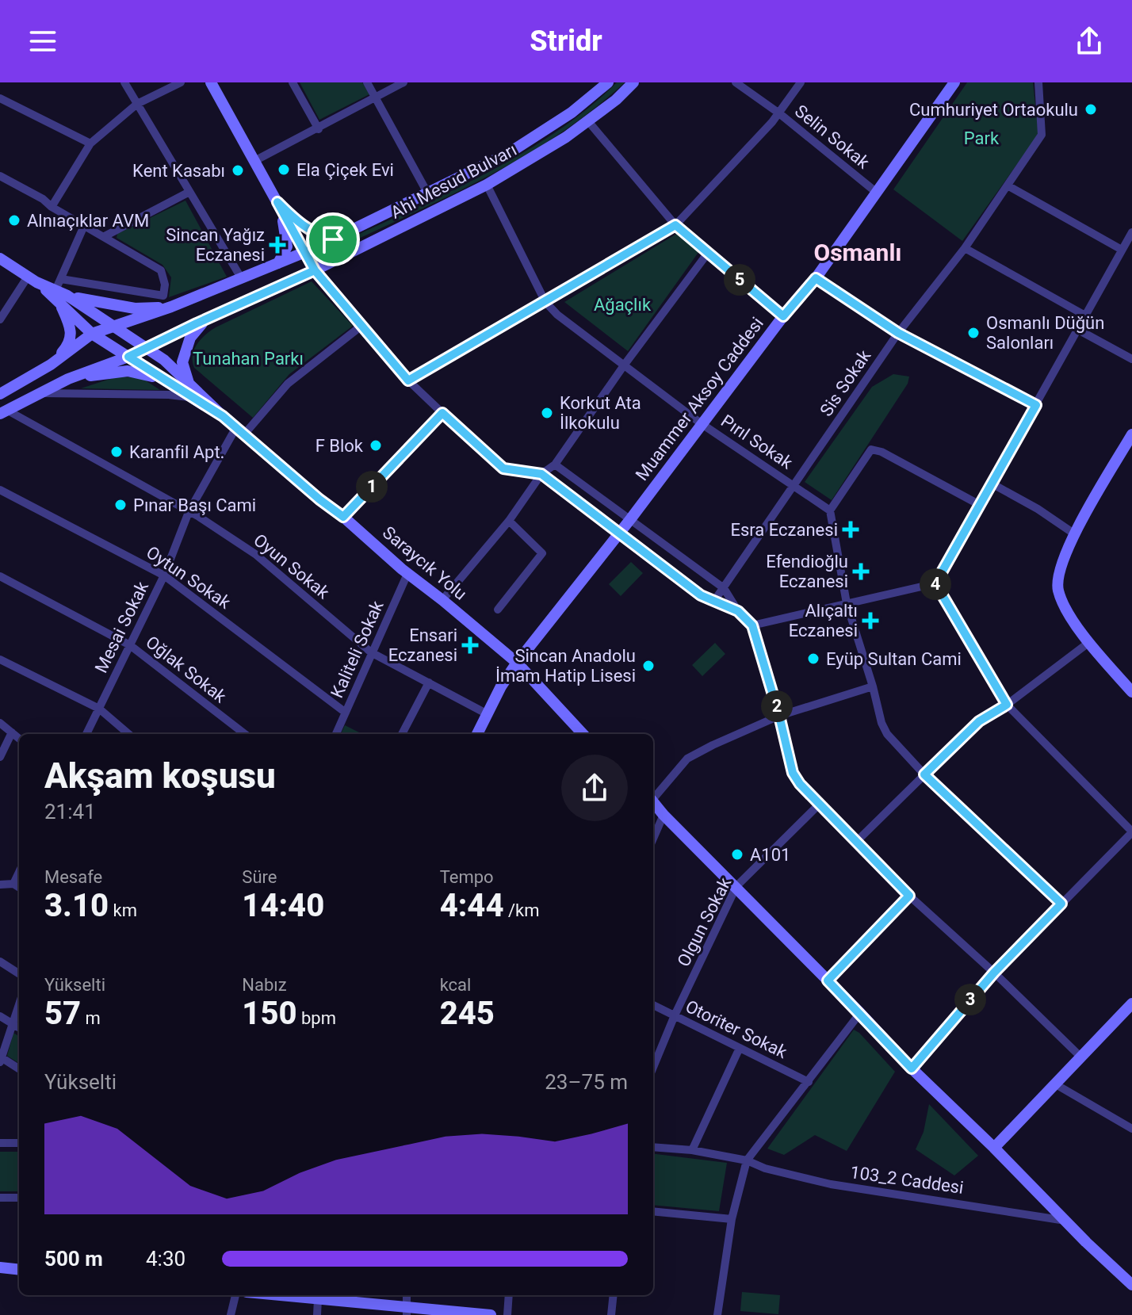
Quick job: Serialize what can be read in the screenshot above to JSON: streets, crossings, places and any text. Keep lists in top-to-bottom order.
{
  "streets": {
    "main road": ["Ahi Mesud Bulvarı", "Muammer Aksoy Caddesi", "Saraycık Yolu"],
    "street": [
      "Selin Sokak",
      "Sis Sokak",
      "Pırıl Sokak",
      "Oyun Sokak",
      "Oytun Sokak",
      "Mesai Sokak",
      "Kaliteli Sokak",
      "Oğlak Sokak",
      "Olgun Sokak",
      "Otoriter Sokak",
      "103_2 Caddesi"
    ]
  },
  "crossings": [
    ["Selin Sokak", "Muammer Aksoy Caddesi"],
    ["Ahi Mesud Bulvarı", "Pırıl Sokak"],
    ["Ahi Mesud Bulvarı", "Oyun Sokak"],
    ["Sis Sokak", "Pırıl Sokak"],
    ["Muammer Aksoy Caddesi", "Pırıl Sokak"],
    ["Muammer Aksoy Caddesi", "Saraycık Yolu"],
    ["Muammer Aksoy Caddesi", "Oyun Sokak"],
    ["Saraycık Yolu", "Mesai Sokak"],
    ["Saraycık Yolu", "Kaliteli Sokak"],
    ["Oyun Sokak", "Mesai Sokak"],
    ["Oyun Sokak", "Kaliteli Sokak"],
    ["Oytun Sokak", "Mesai Sokak"],
    ["Oytun Sokak", "Kaliteli Sokak"],
    ["Mesai Sokak", "Oğlak Sokak"],
    ["Olgun Sokak", "Otoriter Sokak"]
  ],
  "districts": ["Osmanlı"],
  "parks": ["Park", "Ağaçlık", "Tunahan Parkı"],
  "places": {
    "other": [
      "Cumhuriyet Ortaokulu",
      "Ela Çiçek Evi",
      "Kent Kasabı",
      "Alnıaçıklar AVM",
      "Osmanlı Düğün Salonları",
      "Korkut Ata İlkokulu",
      "F Blok",
      "Karanfil Apt.",
      "Pınar Başı Cami",
      "Eyüp Sultan Cami",
      "Sincan Anadolu İmam Hatip Lisesi",
      "A101"
    ],
    "health": [
      "Sincan Yağız Eczanesi",
      "Esra Eczanesi",
      "Efendioğlu Eczanesi",
      "Alıçaltı Eczanesi",
      "Ensari Eczanesi"
    ]
  },
  "page": {
    "header": "Stridr",
    "pins": [
      "5",
      "1",
      "4",
      "2",
      "3"
    ],
    "heading": ["Akşam koşusu", "21:41"],
    "stats": [
      ["Mesafe", "3.10 km"],
      ["Süre", "14:40"],
      ["Tempo", "4:44 /km"],
      ["Yükselti", "57 m"],
      ["Nabız", "150 bpm"],
      ["kcal", "245"]
    ],
    "chart": ["Yükselti", "23–75 m"],
    "list": [
      {
        "name": "500 m",
        "note": "4:30"
      }
    ]
  }
}
